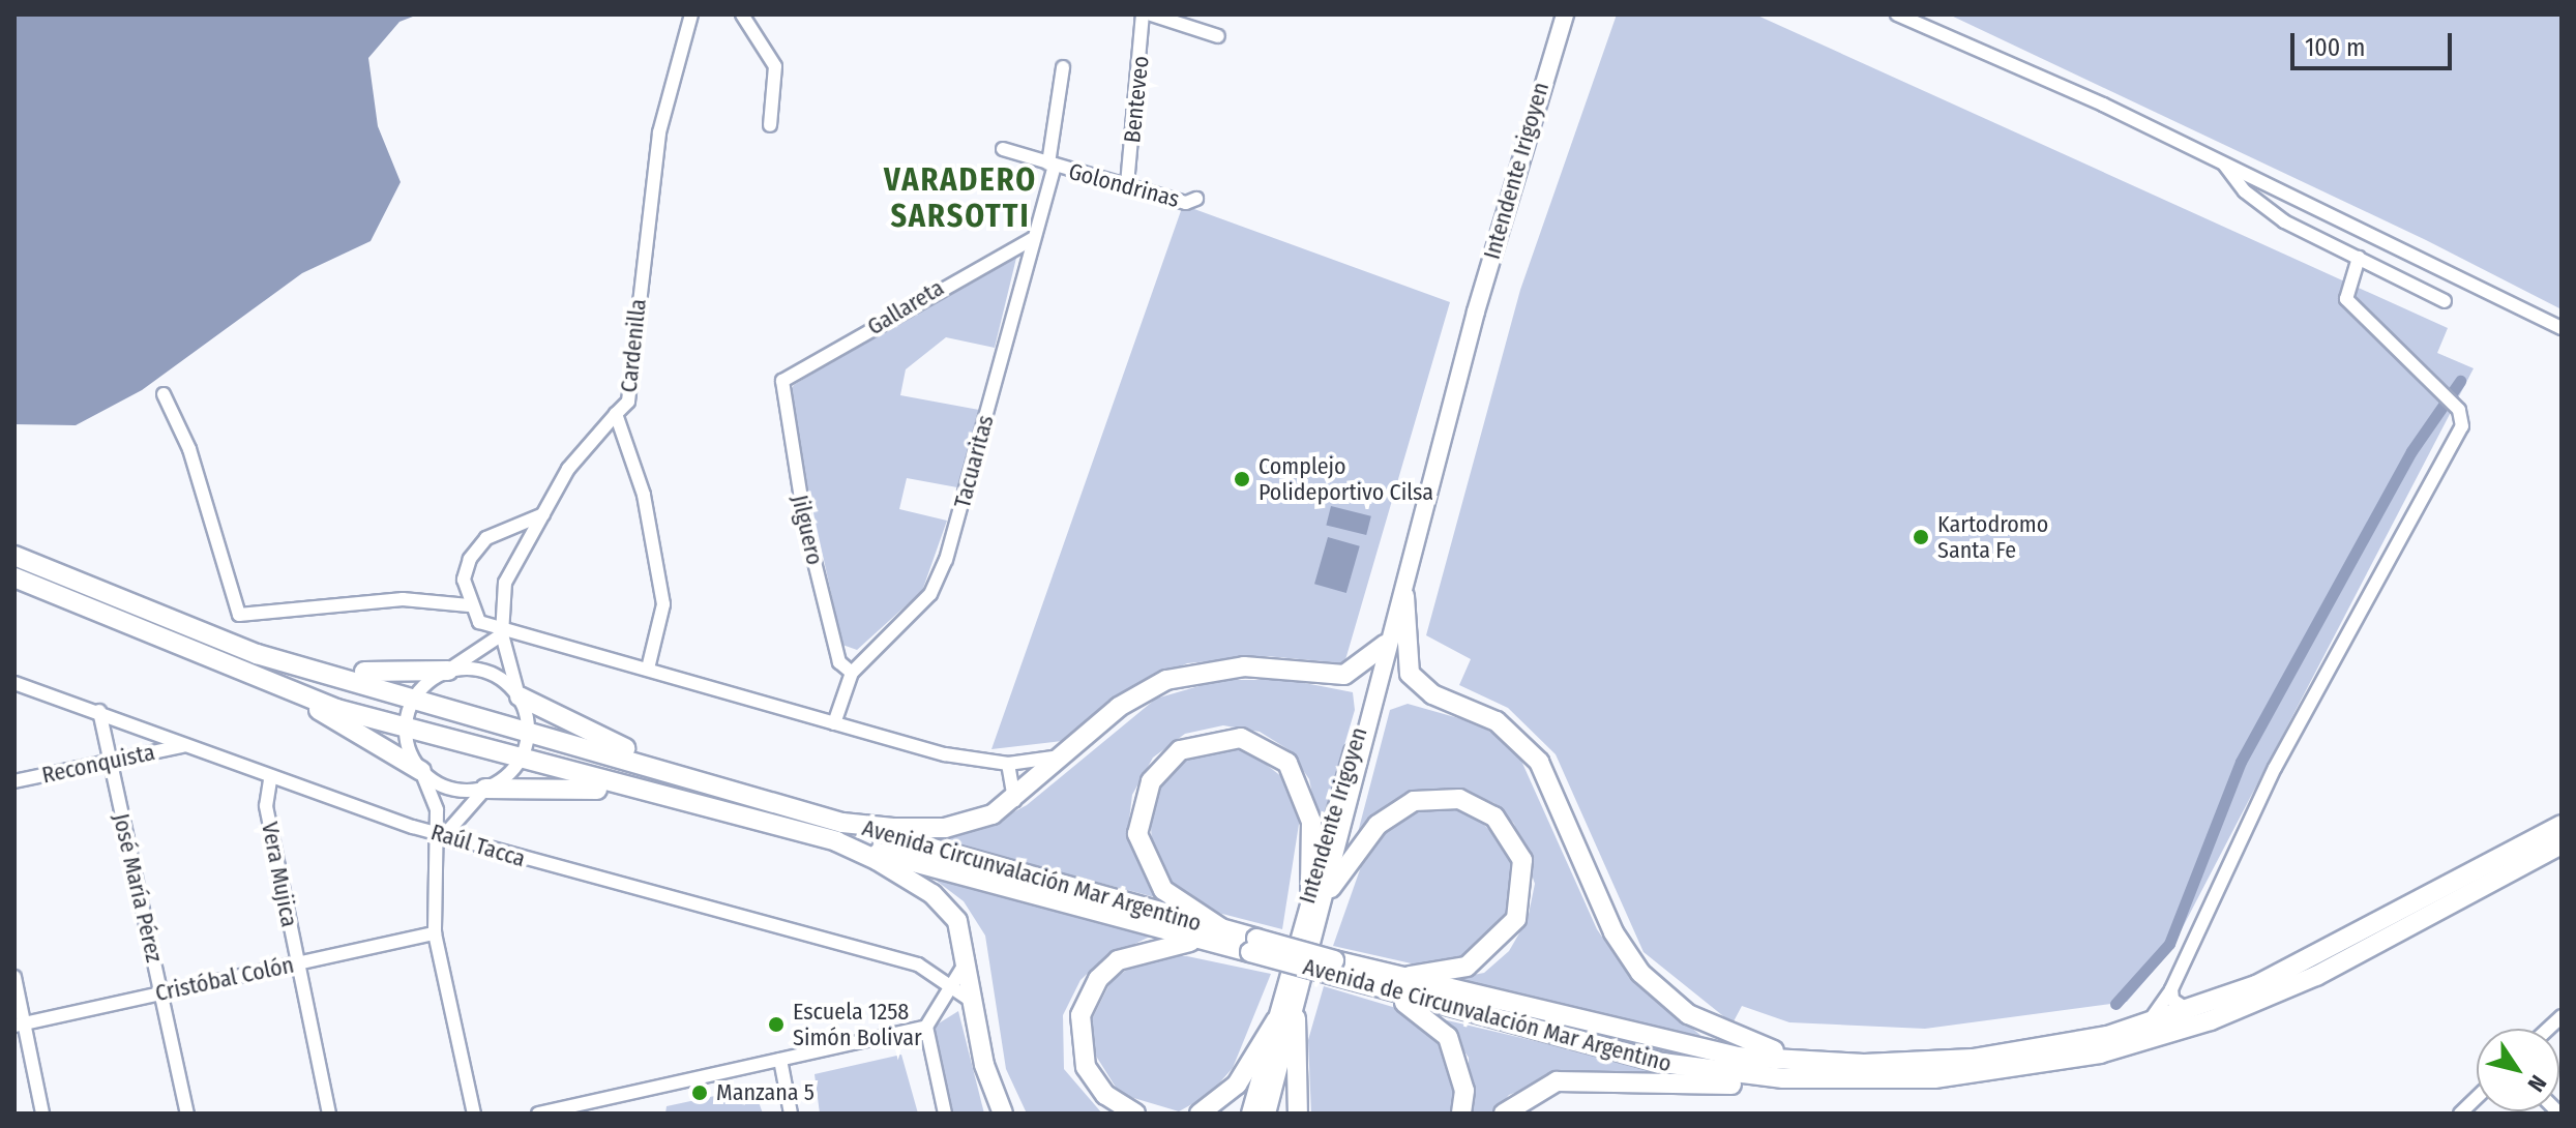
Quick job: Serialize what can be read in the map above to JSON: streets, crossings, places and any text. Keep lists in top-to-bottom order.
{
  "streets": {
    "highway": ["Avenida Circunvalación Mar Argentino", "Avenida de Circunvalación Mar Argentino"],
    "main road": ["Intendente Irigoyen"],
    "street": [
      "Benteveo",
      "Golondrinas",
      "Gallareta",
      "Cardenilla",
      "Tacuaritas",
      "Jilguero",
      "Reconquista",
      "Raúl Tacca",
      "Vera Mujica",
      "José María Pérez",
      "Cristóbal Colón"
    ]
  },
  "crossings": [
    ["Benteveo", "Golondrinas"],
    ["Golondrinas", "Tacuaritas"],
    ["Gallareta", "Tacuaritas"],
    ["Gallareta", "Jilguero"],
    ["Tacuaritas", "Jilguero"],
    ["Reconquista", "Raúl Tacca"],
    ["Reconquista", "José María Pérez"],
    ["Raúl Tacca", "Vera Mujica"],
    ["Raúl Tacca", "José María Pérez"],
    ["Vera Mujica", "Cristóbal Colón"],
    ["Avenida Circunvalación Mar Argentino", "Avenida de Circunvalación Mar Argentino"],
    ["José María Pérez", "Cristóbal Colón"]
  ],
  "districts": ["VARADERO SARSOTTI"],
  "places": [
    "Complejo Polideportivo Cilsa",
    "Kartodromo Santa Fe",
    "Escuela 1258 Simón Bolivar",
    "Manzana 5"
  ],
  "scale_bar": "100 m",
  "north": "bottom right"
}
